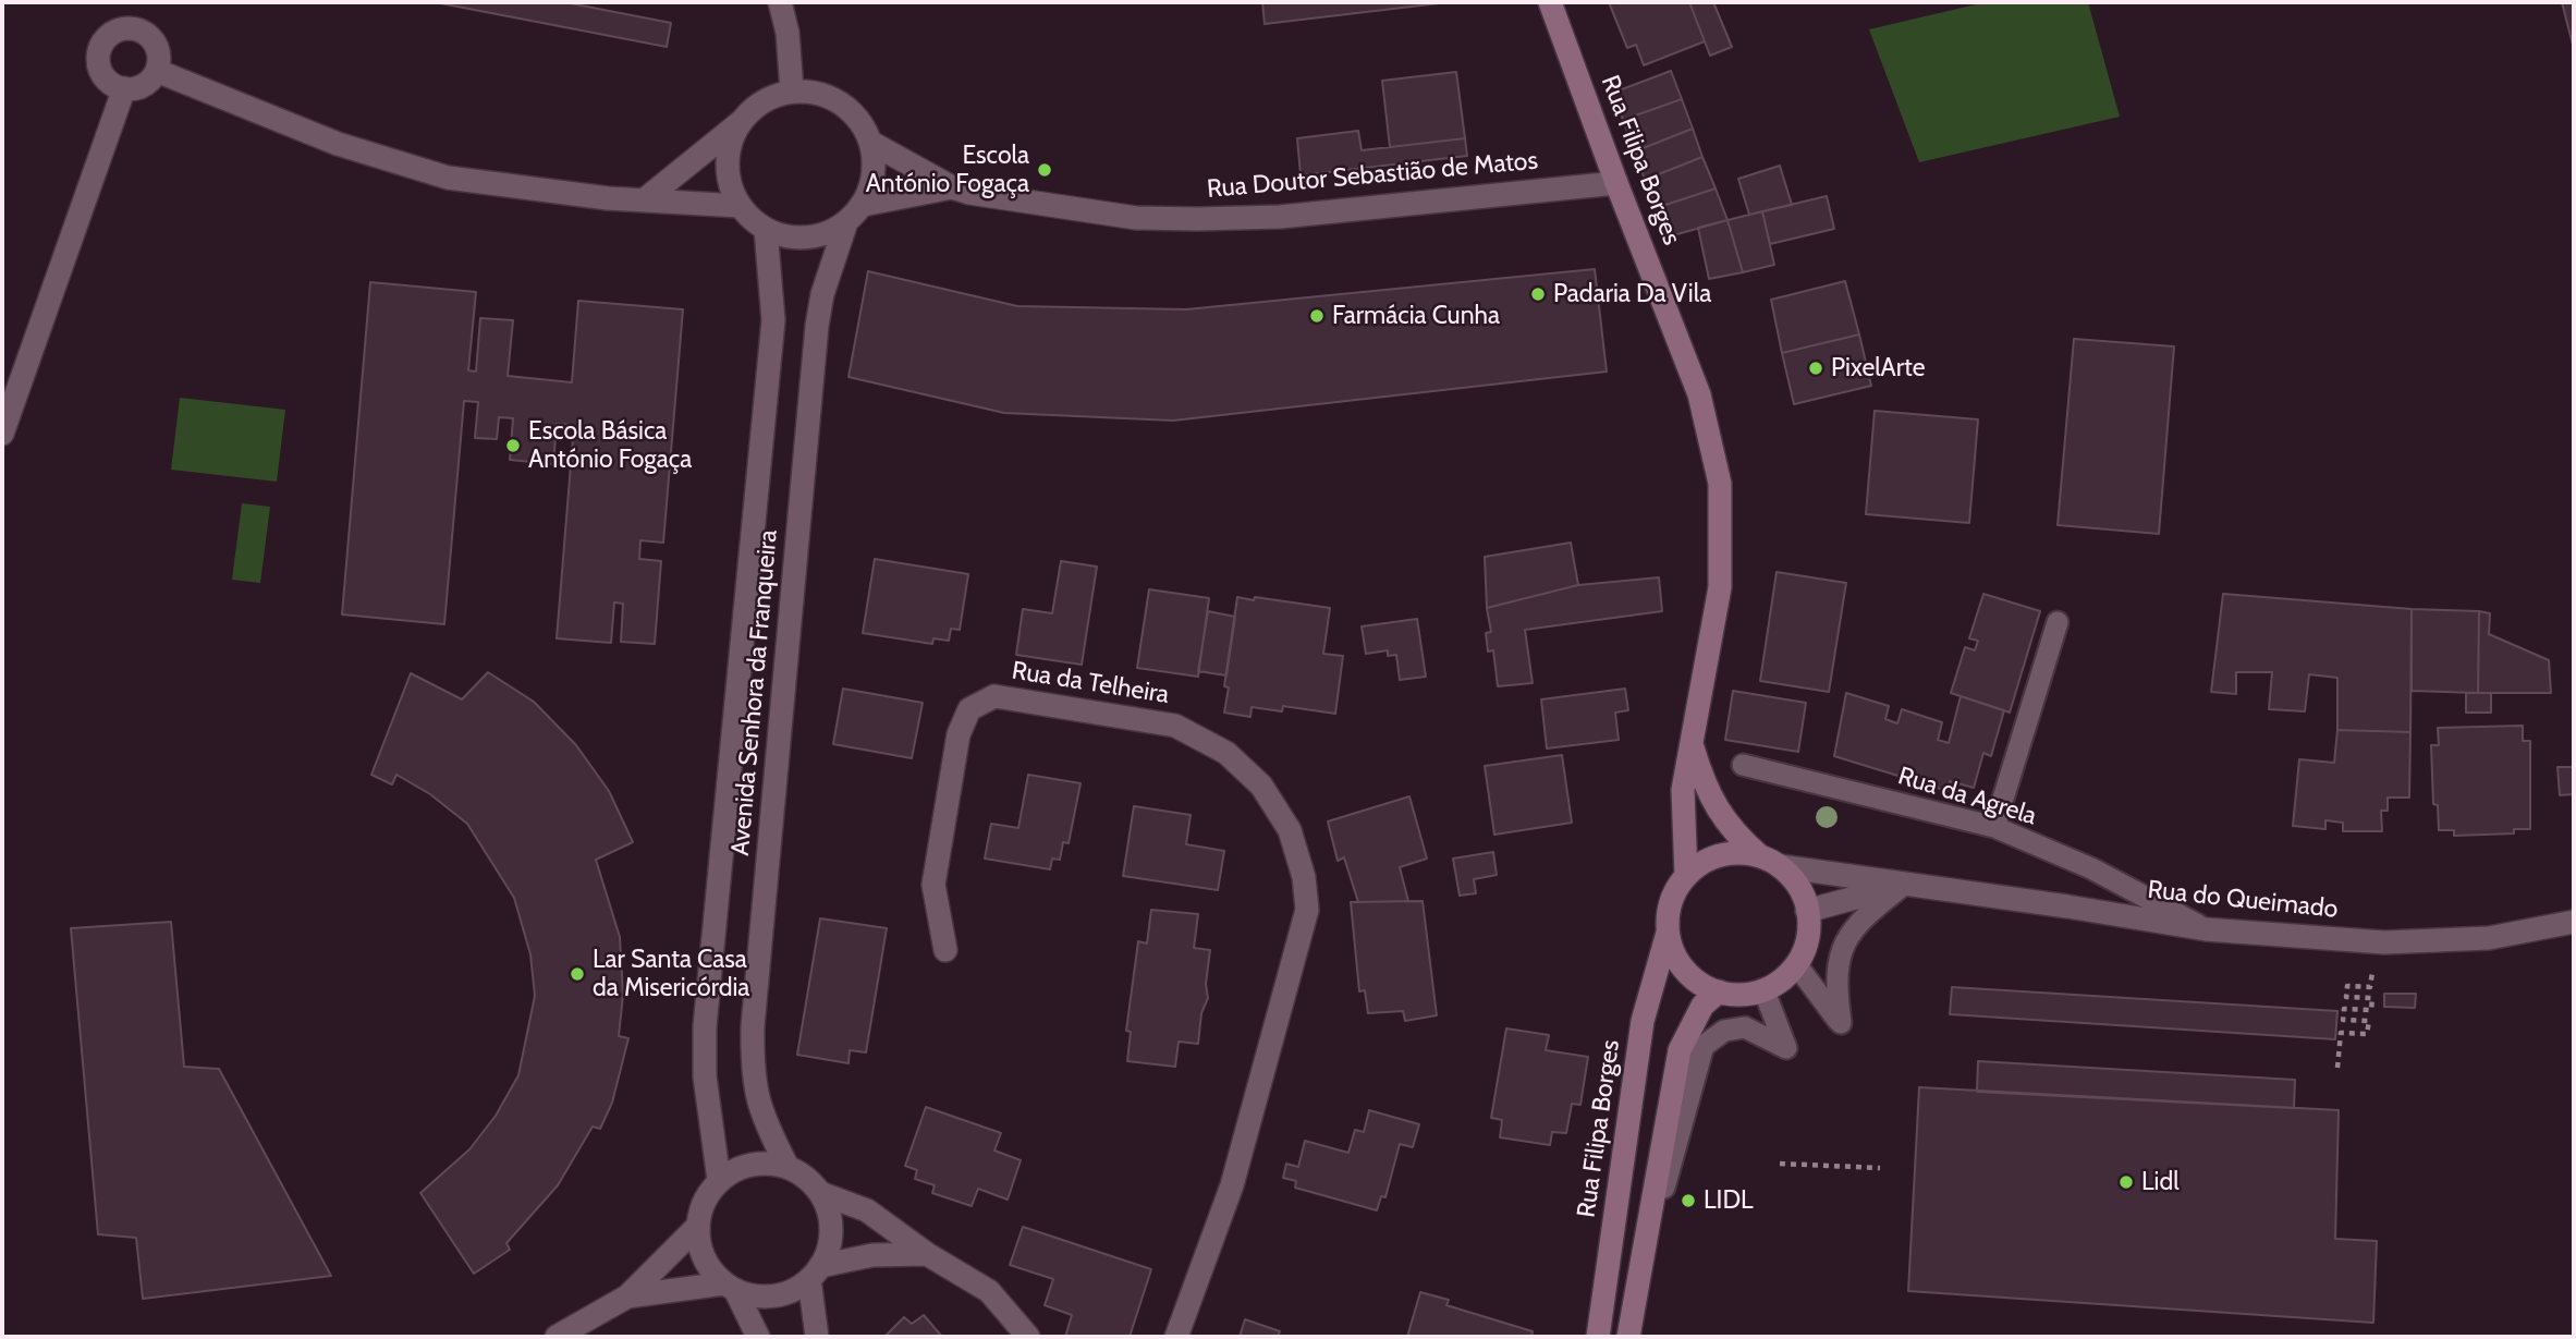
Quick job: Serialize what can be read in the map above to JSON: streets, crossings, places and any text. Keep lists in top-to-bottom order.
{
  "streets": {
    "main road": ["Rua Filipa Borges"],
    "street": [
      "Rua Doutor Sebastião de Matos",
      "Rua da Telheira",
      "Avenida Senhora da Franqueira",
      "Rua do Queimado"
    ],
    "lane": ["Rua da Agrela"]
  },
  "crossings": [
    ["Rua Filipa Borges", "Rua Doutor Sebastião de Matos"],
    ["Rua Filipa Borges", "Rua do Queimado"],
    ["Rua Doutor Sebastião de Matos", "Avenida Senhora da Franqueira"],
    ["Rua da Agrela", "Rua do Queimado"]
  ],
  "places": [
    "Escola António Fogaça",
    "Padaria Da Vila",
    "Farmácia Cunha",
    "PixelArte",
    "Escola Básica António Fogaça",
    "Lar Santa Casa da Misericórdia",
    "Lidl",
    "LIDL"
  ]
}
